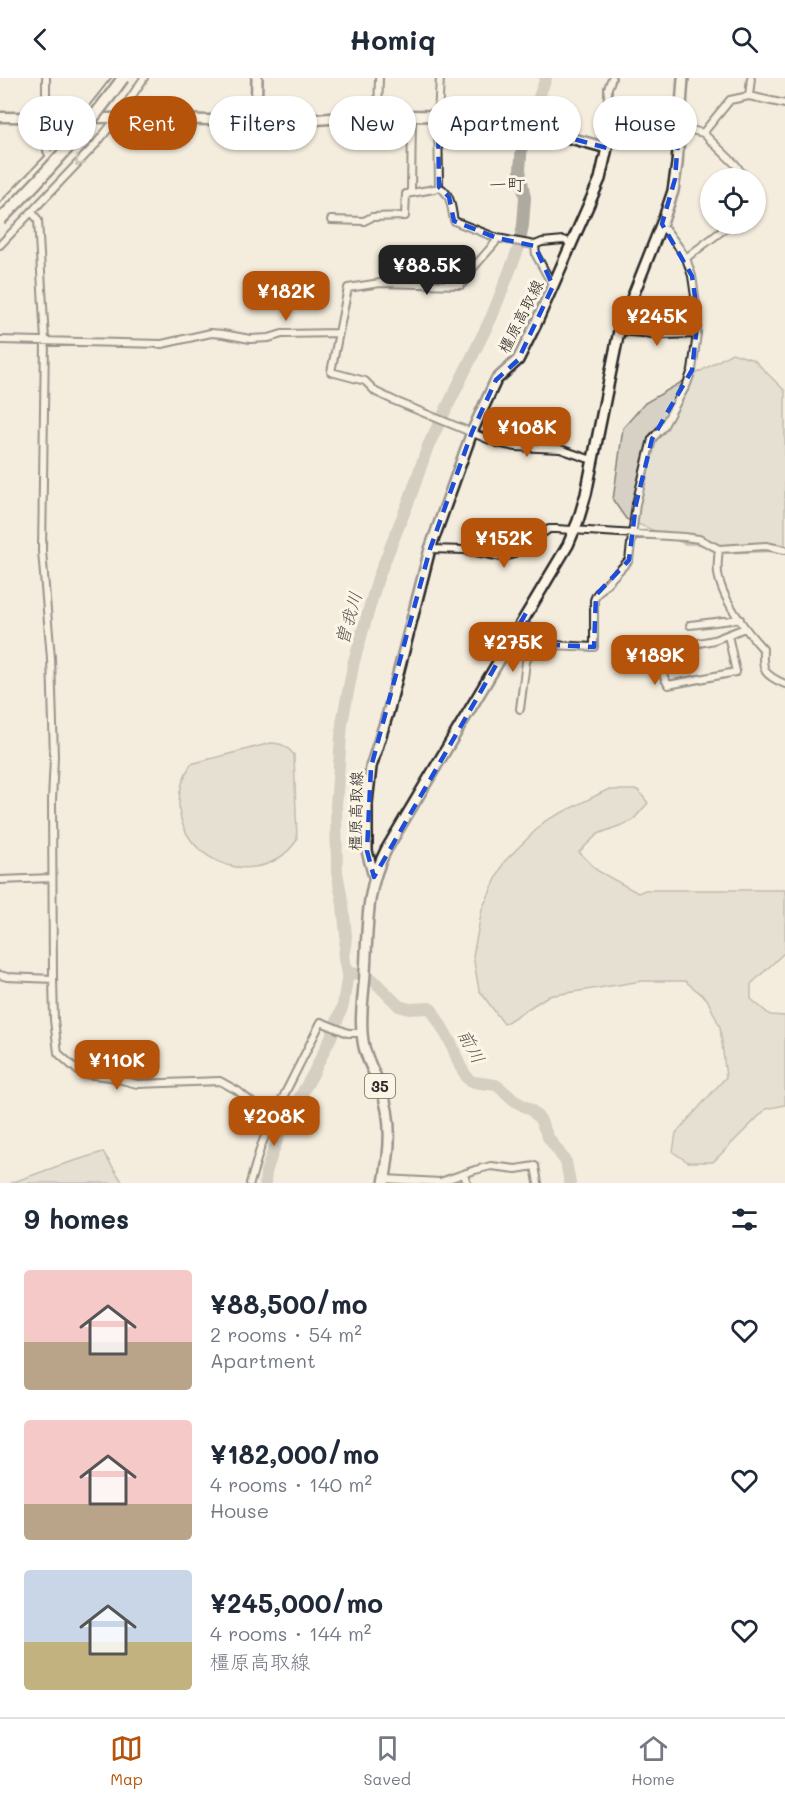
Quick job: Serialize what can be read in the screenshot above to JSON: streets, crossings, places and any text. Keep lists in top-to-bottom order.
{
  "streets": {
    "main road": ["橿原高取線", "35"]
  },
  "districts": ["一町"],
  "water": ["曽我川", "前川"],
  "page": {
    "header": "Homiq",
    "chip": [
      "Buy",
      "Rent",
      "Filters",
      "New",
      "Apartment",
      "House"
    ],
    "price": [
      "¥88.5K",
      "¥182K",
      "¥245K",
      "¥108K",
      "¥152K",
      "¥275K",
      "¥189K",
      "¥110K",
      "¥208K"
    ],
    "heading": "9 homes",
    "list": [
      {
        "name": "¥88,500/mo",
        "note": "2 rooms · 54 m² · Apartment"
      },
      {
        "name": "¥182,000/mo",
        "note": "4 rooms · 140 m² · House"
      },
      {
        "name": "¥245,000/mo",
        "note": "4 rooms · 144 m² · 橿原高取線"
      }
    ],
    "tabs": ["Map", "Saved", "Home"]
  }
}
